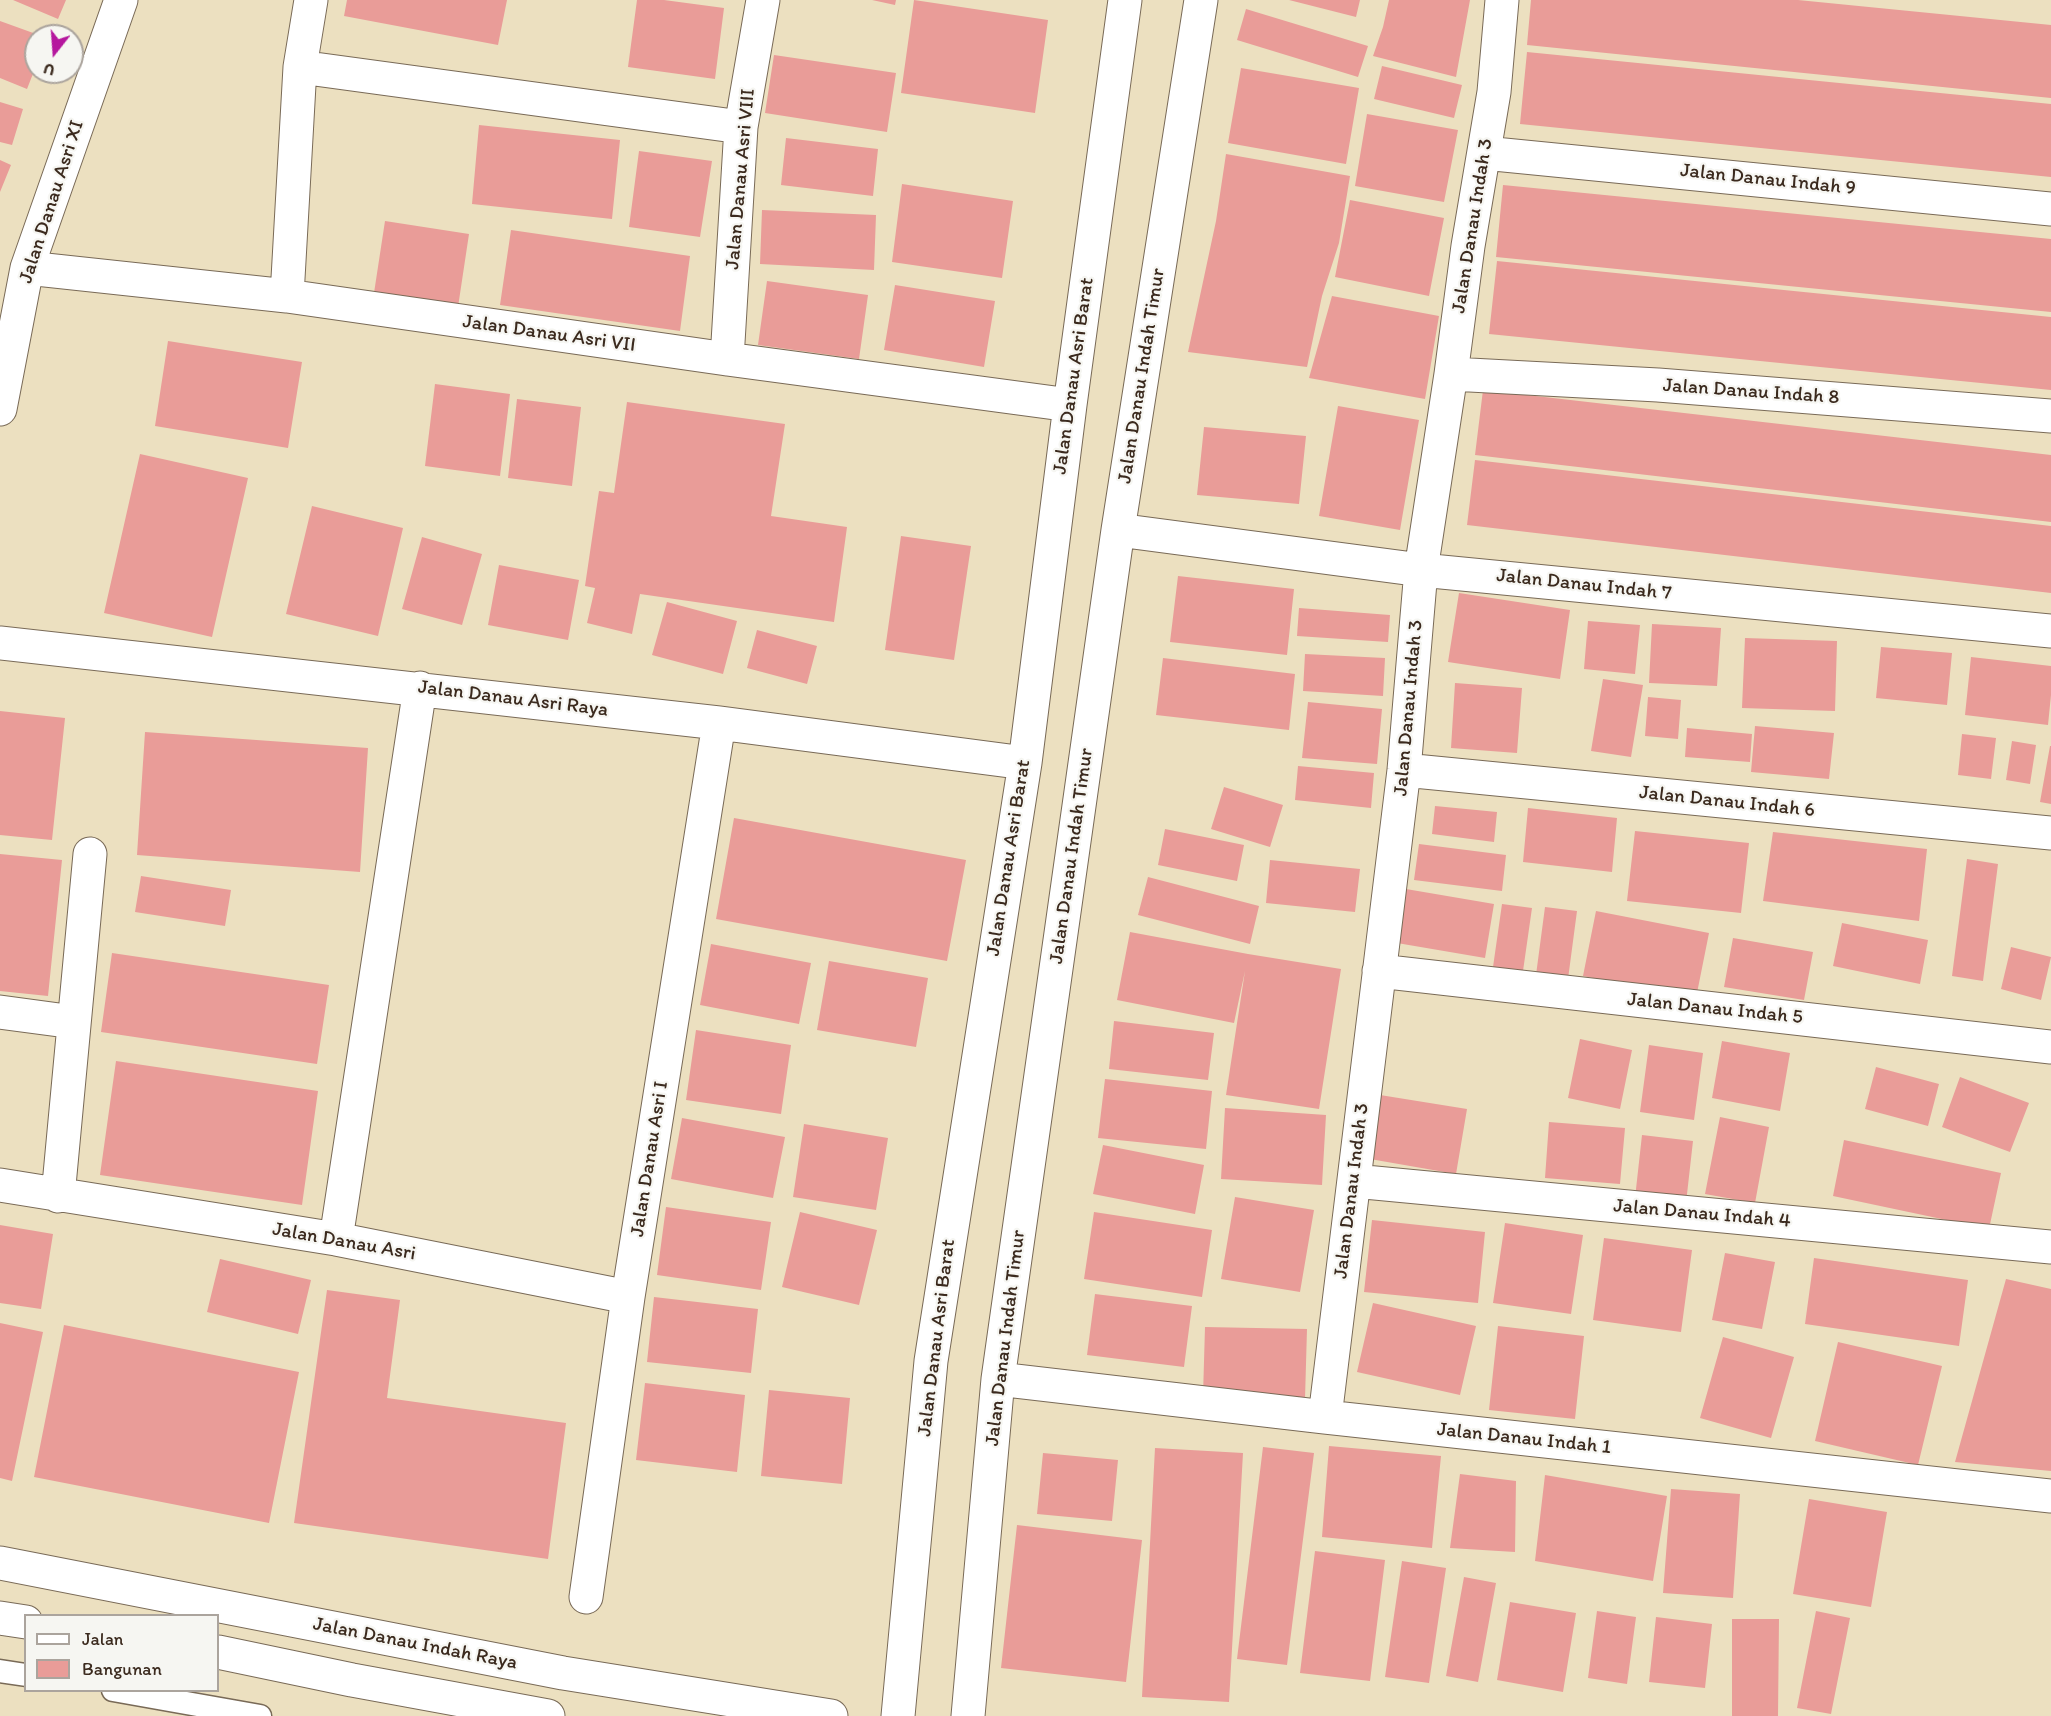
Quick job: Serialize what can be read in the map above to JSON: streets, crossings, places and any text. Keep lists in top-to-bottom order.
{
  "streets": {
    "street": [
      "Jalan Danau Asri VIII",
      "Jalan Danau Indah 9",
      "Jalan Danau Asri XI",
      "Jalan Danau Indah 3",
      "Jalan Danau Asri VII",
      "Jalan Danau Asri Barat",
      "Jalan Danau Indah Timur",
      "Jalan Danau Indah 8",
      "Jalan Danau Indah 7",
      "Jalan Danau Asri Raya",
      "Jalan Danau Indah 6",
      "Jalan Danau Indah 5",
      "Jalan Danau Asri I",
      "Jalan Danau Indah 4",
      "Jalan Danau Asri",
      "Jalan Danau Indah 1",
      "Jalan Danau Indah Raya"
    ]
  },
  "crossings": [
    ["Jalan Danau Asri VIII", "Jalan Danau Asri VII"],
    ["Jalan Danau Indah 9", "Jalan Danau Indah 3"],
    ["Jalan Danau Asri XI", "Jalan Danau Asri VII"],
    ["Jalan Danau Indah 3", "Jalan Danau Indah 8"],
    ["Jalan Danau Indah 3", "Jalan Danau Indah 7"],
    ["Jalan Danau Indah 3", "Jalan Danau Indah 6"],
    ["Jalan Danau Indah 3", "Jalan Danau Indah 5"],
    ["Jalan Danau Indah 3", "Jalan Danau Indah 4"],
    ["Jalan Danau Indah 3", "Jalan Danau Indah 1"],
    ["Jalan Danau Asri VII", "Jalan Danau Asri Barat"],
    ["Jalan Danau Asri Barat", "Jalan Danau Asri Raya"],
    ["Jalan Danau Indah Timur", "Jalan Danau Indah 7"],
    ["Jalan Danau Indah Timur", "Jalan Danau Indah 1"],
    ["Jalan Danau Asri Raya", "Jalan Danau Asri I"],
    ["Jalan Danau Asri I", "Jalan Danau Asri"]
  ],
  "legend": ["Jalan", "Bangunan"],
  "north": "bottom"
}
